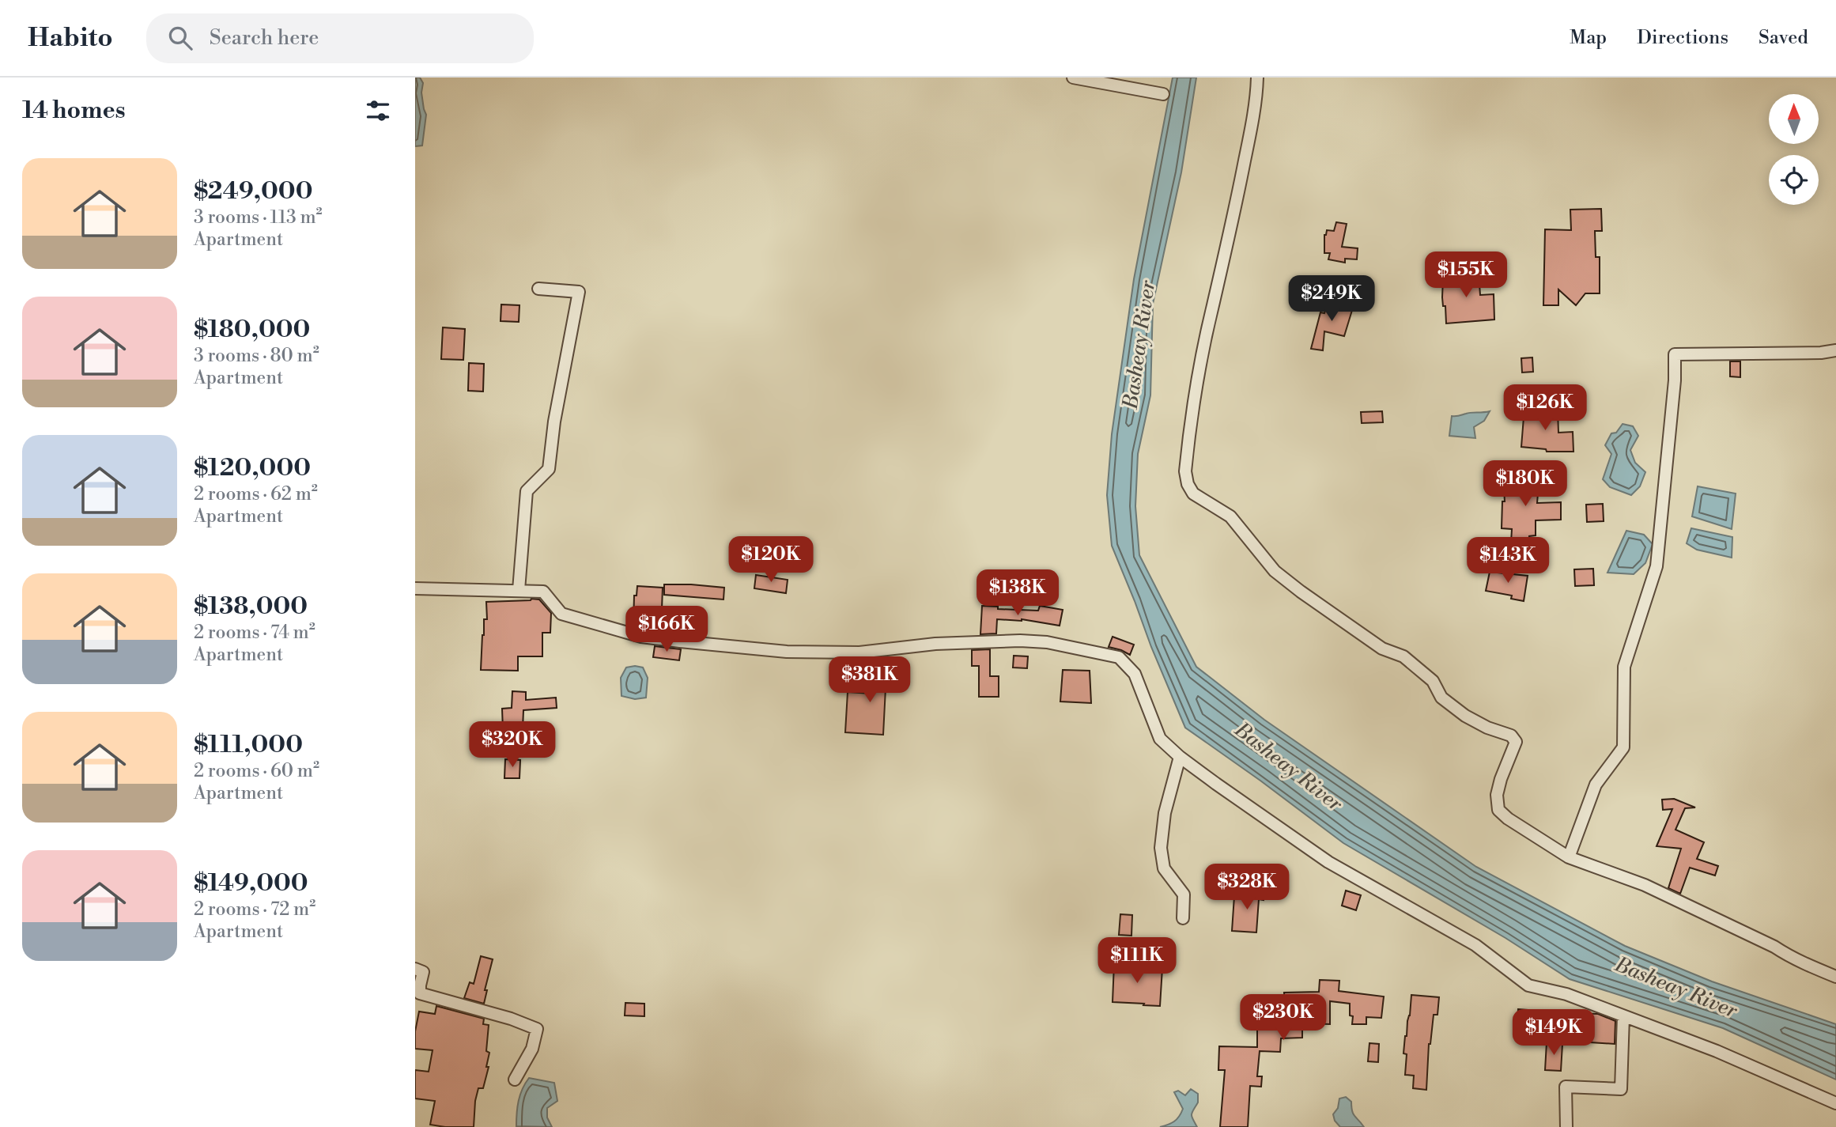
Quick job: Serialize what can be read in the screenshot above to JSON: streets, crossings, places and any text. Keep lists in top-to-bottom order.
{
  "water": ["Basheay River"],
  "north": "top",
  "page": {
    "header": "Habito",
    "search": "Search here",
    "nav": ["Map", "Directions", "Saved"],
    "heading": "14 homes",
    "list": [
      {
        "name": "$249,000",
        "note": "3 rooms · 113 m² · Apartment"
      },
      {
        "name": "$180,000",
        "note": "3 rooms · 80 m² · Apartment"
      },
      {
        "name": "$120,000",
        "note": "2 rooms · 62 m² · Apartment"
      },
      {
        "name": "$138,000",
        "note": "2 rooms · 74 m² · Apartment"
      },
      {
        "name": "$111,000",
        "note": "2 rooms · 60 m² · Apartment"
      },
      {
        "name": "$149,000",
        "note": "2 rooms · 72 m² · Apartment"
      }
    ],
    "price": [
      "$155K",
      "$249K",
      "$126K",
      "$180K",
      "$120K",
      "$143K",
      "$138K",
      "$166K",
      "$381K",
      "$320K",
      "$328K",
      "$111K",
      "$230K",
      "$149K"
    ]
  }
}
